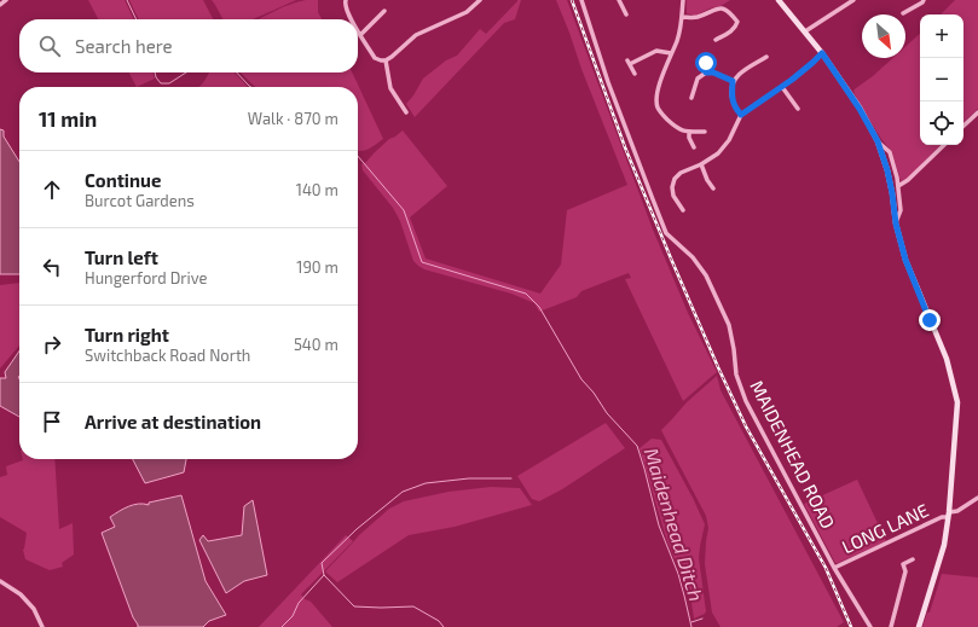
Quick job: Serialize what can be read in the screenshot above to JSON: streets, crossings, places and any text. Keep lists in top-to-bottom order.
{
  "streets": {
    "street": ["MAIDENHEAD ROAD", "LONG LANE"]
  },
  "crossings": [
    ["MAIDENHEAD ROAD", "LONG LANE"]
  ],
  "water": ["Maidenhead Ditch"],
  "north": "bottom right",
  "page": {
    "map_buttons": ["+", "−"],
    "search": "Search here",
    "heading": ["11 min", "Walk · 870 m"],
    "list": [
      ["Continue", "Burcot Gardens", "140 m"],
      ["Turn left", "Hungerford Drive", "190 m"],
      ["Turn right", "Switchback Road North", "540 m"],
      "Arrive at destination"
    ]
  }
}
